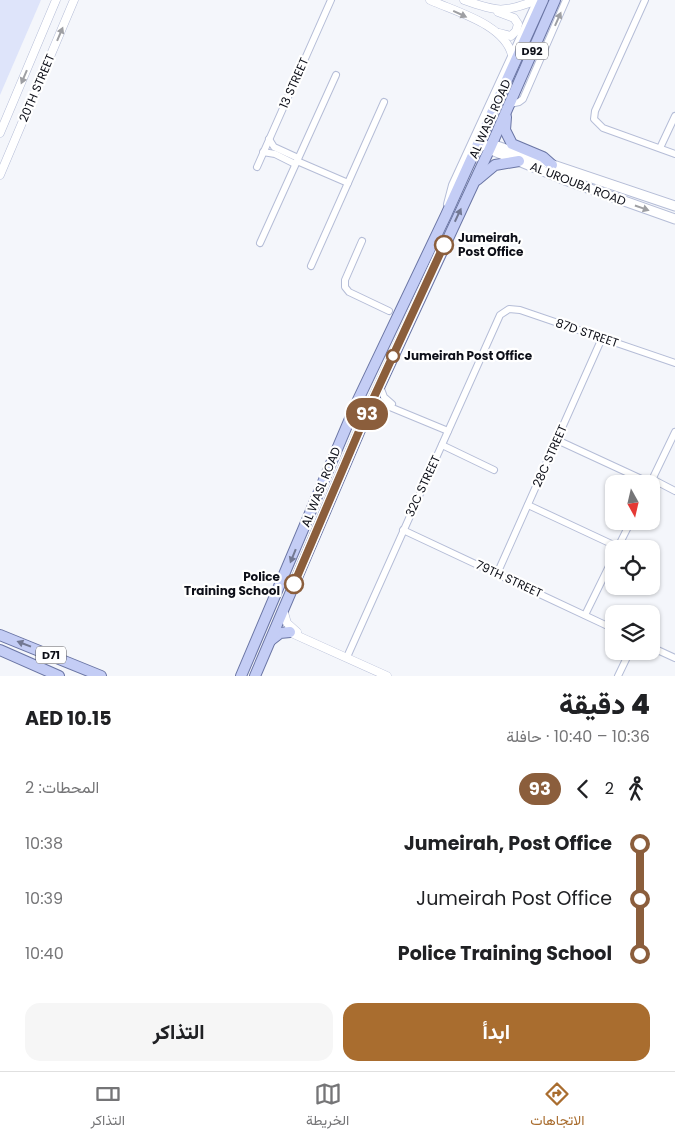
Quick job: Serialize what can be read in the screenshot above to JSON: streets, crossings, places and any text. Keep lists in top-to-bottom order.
{
  "streets": {
    "main road": [
      "D92",
      "AL WASL ROAD",
      "AL UROUBA ROAD",
      "D71"
    ],
    "street": [
      "13 STREET",
      "20TH STREET",
      "87D STREET",
      "28C STREET",
      "32C STREET",
      "79TH STREET"
    ]
  },
  "crossings": [
    ["AL WASL ROAD", "AL UROUBA ROAD"],
    ["87D STREET", "28C STREET"],
    ["87D STREET", "32C STREET"],
    ["28C STREET", "79TH STREET"],
    ["32C STREET", "79TH STREET"]
  ],
  "places": ["Jumeirah, Post Office", "Jumeirah Post Office", "Police Training School"],
  "lines": ["bus line 93"],
  "north": "bottom",
  "page": {
    "on_map": "93",
    "heading": ["4 دقيقة", "10:36 – 10:40 · حافلة", "AED 10.15"],
    "legs": ["2", "93", "المحطات: 2"],
    "list": [
      {
        "name": "Jumeirah, Post Office",
        "value": "10:38"
      },
      {
        "name": "Jumeirah Post Office",
        "value": "10:39"
      },
      {
        "name": "Police Training School",
        "value": "10:40"
      }
    ],
    "buttons": ["ابدأ", "التذاكر"],
    "tabs": ["الاتجاهات", "الخريطة", "التذاكر"]
  }
}
